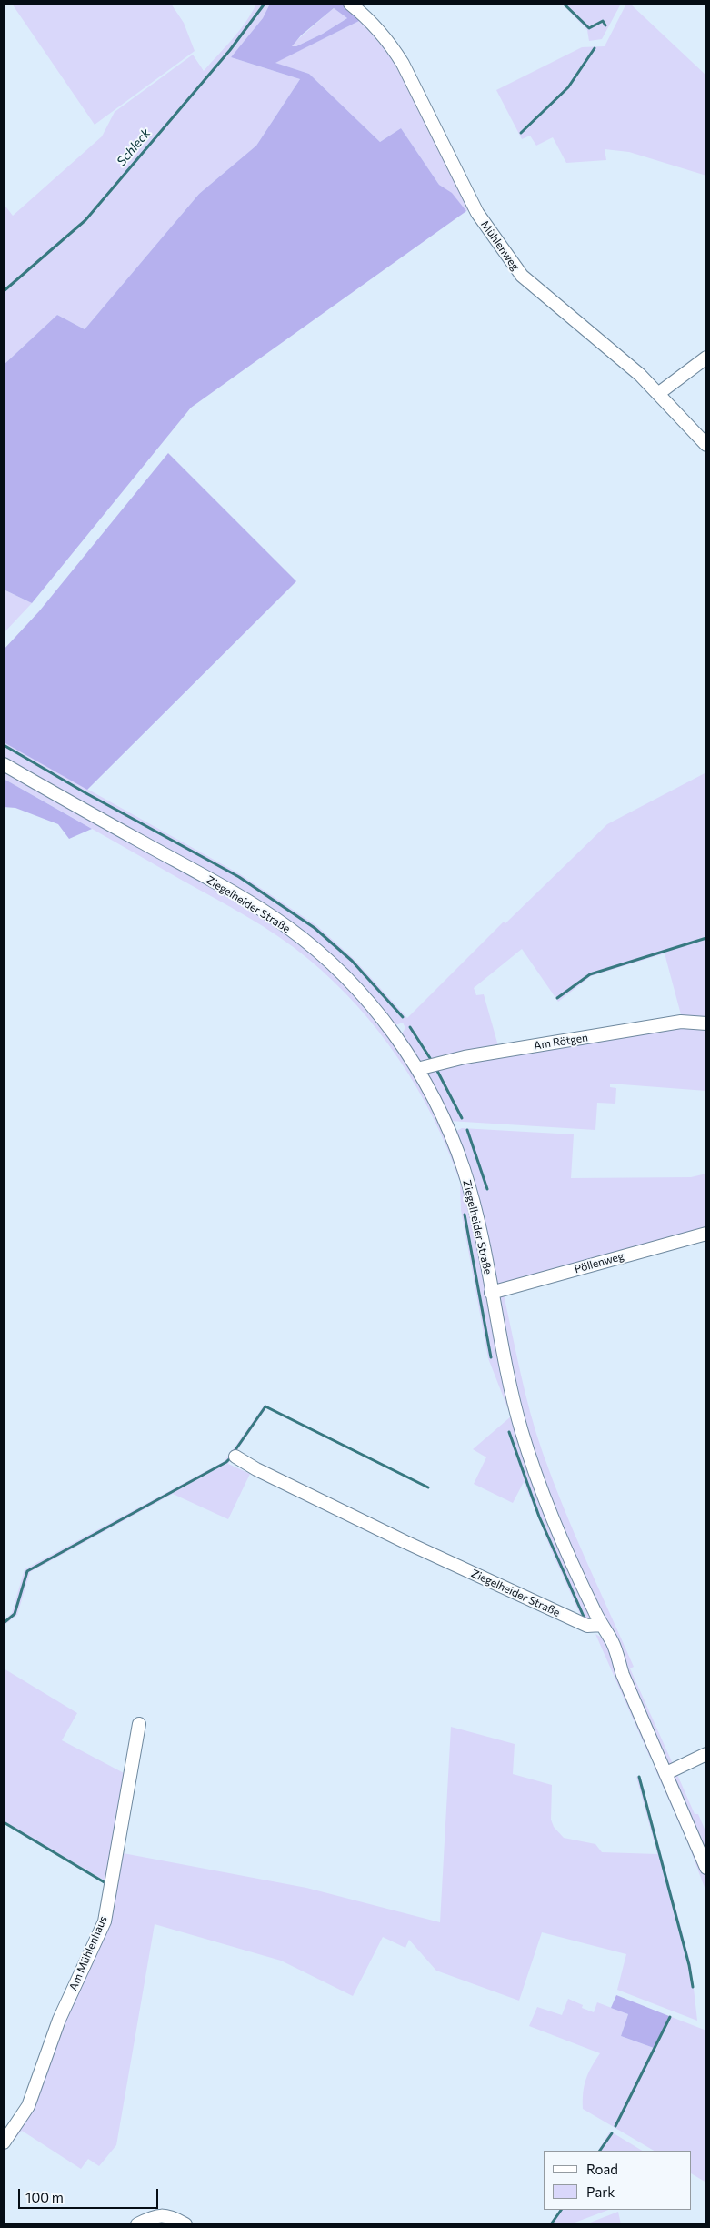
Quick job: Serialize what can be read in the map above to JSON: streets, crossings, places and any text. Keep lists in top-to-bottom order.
{
  "streets": {
    "street": [
      "Mühlenweg",
      "Ziegelheider Straße",
      "Am Rötgen",
      "Pöllenweg",
      "Am Mühlenhaus"
    ]
  },
  "crossings": [
    ["Ziegelheider Straße", "Am Rötgen"],
    ["Ziegelheider Straße", "Pöllenweg"]
  ],
  "water": ["Schleck"],
  "legend": ["Road", "Park"],
  "scale_bar": "100 m"
}
